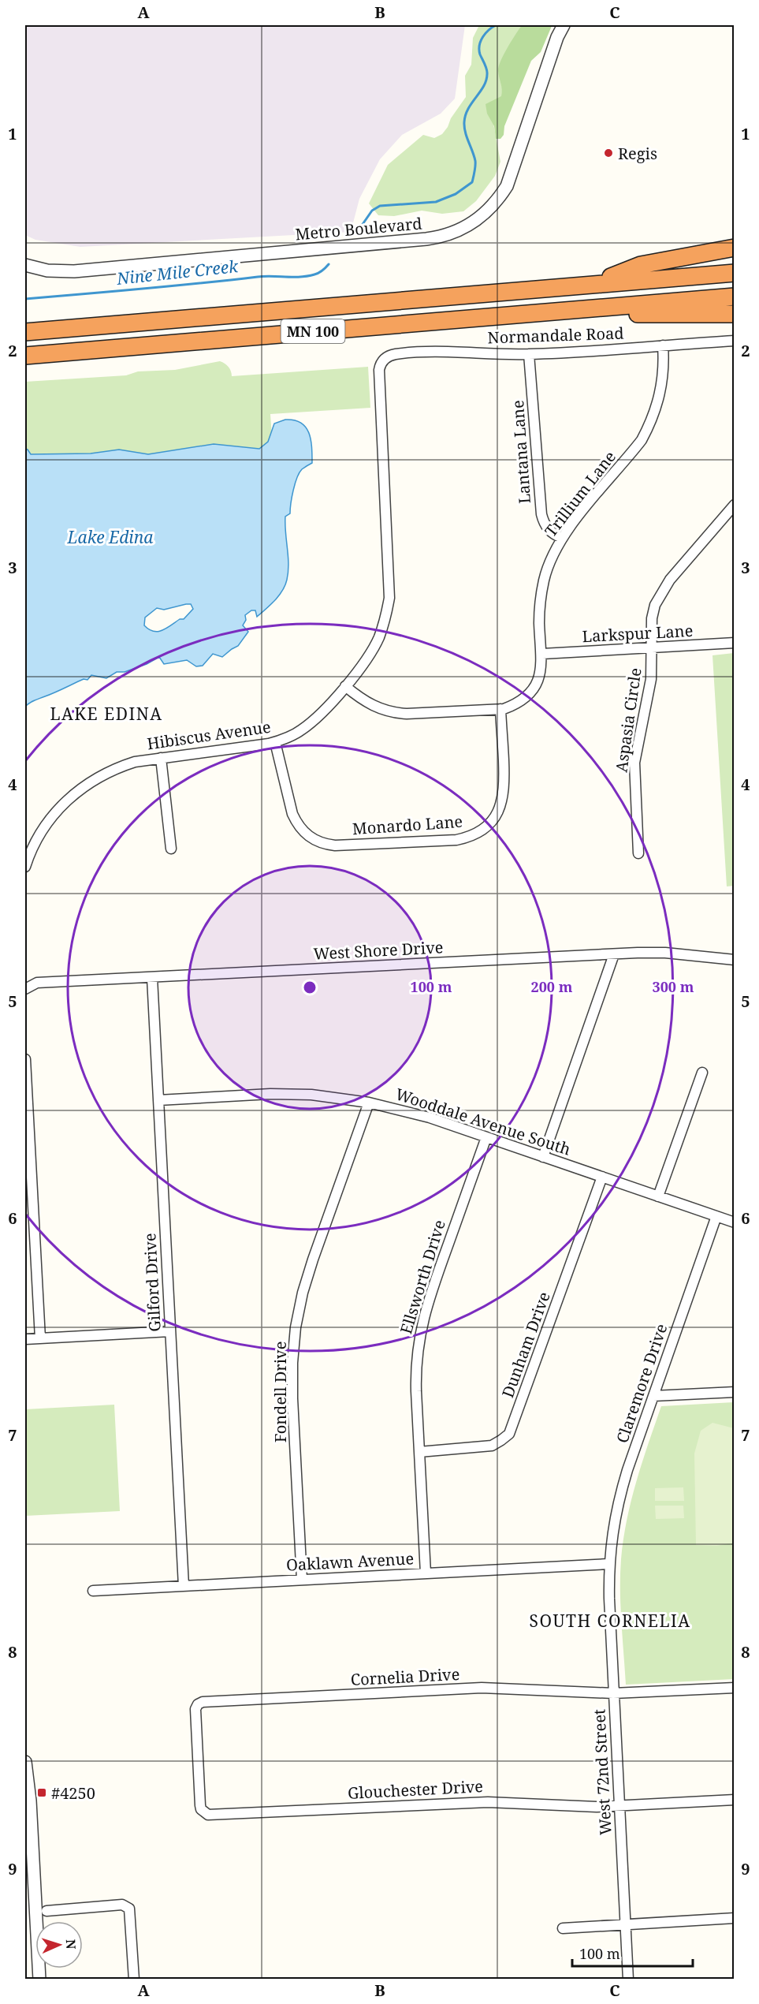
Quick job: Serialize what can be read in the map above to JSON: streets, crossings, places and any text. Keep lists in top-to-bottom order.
{
  "streets": {
    "highway": ["MN 100"],
    "street": [
      "Metro Boulevard",
      "Normandale Road",
      "Lantana Lane",
      "Trillium Lane",
      "Larkspur Lane",
      "Aspasia Circle",
      "Hibiscus Avenue",
      "Monardo Lane",
      "West Shore Drive",
      "Wooddale Avenue South",
      "Ellsworth Drive",
      "Gilford Drive",
      "Dunham Drive",
      "Claremore Drive",
      "Fondell Drive",
      "Oaklawn Avenue",
      "Cornelia Drive",
      "West 72nd Street",
      "Glouchester Drive"
    ]
  },
  "crossings": [
    ["Normandale Road", "Lantana Lane"],
    ["Normandale Road", "Trillium Lane"],
    ["Normandale Road", "Hibiscus Avenue"],
    ["Lantana Lane", "Trillium Lane"],
    ["Trillium Lane", "Larkspur Lane"],
    ["Trillium Lane", "Hibiscus Avenue"],
    ["Trillium Lane", "Monardo Lane"],
    ["Larkspur Lane", "Aspasia Circle"],
    ["Hibiscus Avenue", "Monardo Lane"],
    ["West Shore Drive", "Gilford Drive"],
    ["Wooddale Avenue South", "Ellsworth Drive"],
    ["Wooddale Avenue South", "Gilford Drive"],
    ["Wooddale Avenue South", "Dunham Drive"],
    ["Wooddale Avenue South", "Claremore Drive"],
    ["Wooddale Avenue South", "Fondell Drive"],
    ["Ellsworth Drive", "Dunham Drive"],
    ["Ellsworth Drive", "Oaklawn Avenue"],
    ["Gilford Drive", "Oaklawn Avenue"],
    ["Claremore Drive", "Oaklawn Avenue"],
    ["Claremore Drive", "West 72nd Street"],
    ["Fondell Drive", "Oaklawn Avenue"],
    ["Oaklawn Avenue", "West 72nd Street"],
    ["Cornelia Drive", "West 72nd Street"],
    ["Cornelia Drive", "Glouchester Drive"],
    ["West 72nd Street", "Glouchester Drive"]
  ],
  "districts": ["LAKE EDINA", "SOUTH CORNELIA"],
  "water": ["Nine Mile Creek", "Lake Edina"],
  "places": {
    "other": ["Regis"],
    "transit": ["#4250"]
  },
  "scale_bar": "100 m",
  "north": "right",
  "grid": {
    "columns": ["A", "B", "C"],
    "rows": [
      "1",
      "2",
      "3",
      "4",
      "5",
      "6",
      "7",
      "8",
      "9"
    ]
  },
  "rings": ["100 m", "200 m", "300 m"]
}
